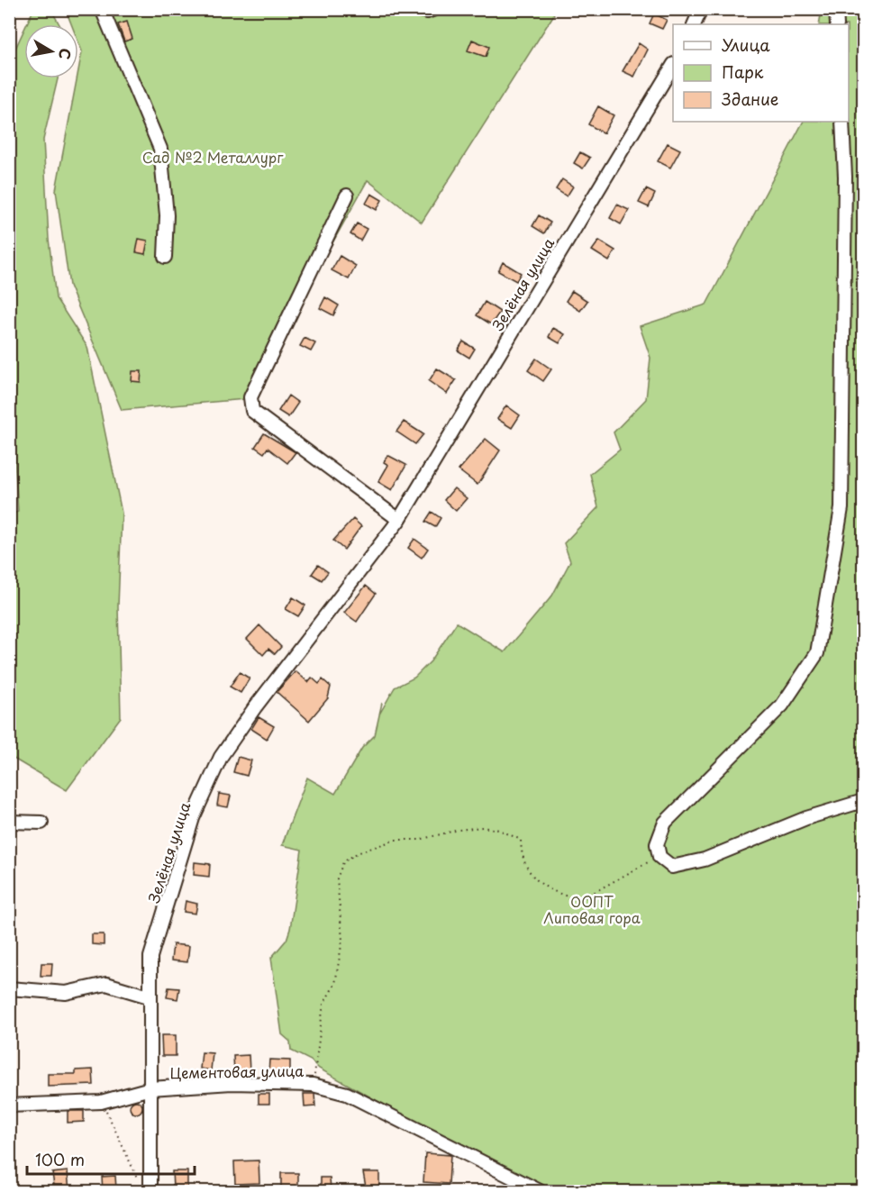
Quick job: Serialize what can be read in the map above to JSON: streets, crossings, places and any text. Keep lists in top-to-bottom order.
{
  "streets": {
    "street": ["Зелёная улица", "Цементовая улица"]
  },
  "crossings": [
    ["Зелёная улица", "Цементовая улица"]
  ],
  "parks": ["Сад №2 Металлург", "ООПТ Липовая гора"],
  "legend": ["Улица", "Парк", "Здание"],
  "scale_bar": "100 m",
  "north": "right"
}
